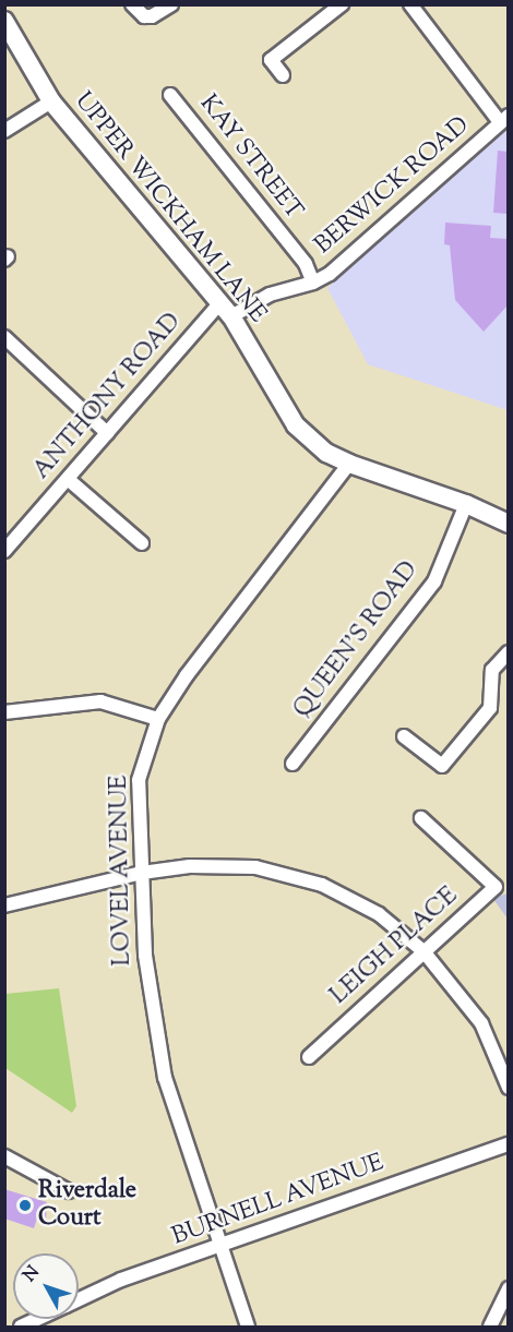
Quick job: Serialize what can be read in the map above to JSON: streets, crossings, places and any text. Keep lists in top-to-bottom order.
{
  "streets": {
    "main road": ["UPPER WICKHAM LANE"],
    "street": [
      "KAY STREET",
      "BERWICK ROAD",
      "ANTHONY ROAD",
      "QUEEN'S ROAD",
      "LOVEL AVENUE",
      "LEIGH PLACE",
      "BURNELL AVENUE"
    ]
  },
  "crossings": [
    ["KAY STREET", "BERWICK ROAD"],
    ["BERWICK ROAD", "UPPER WICKHAM LANE"],
    ["BERWICK ROAD", "ANTHONY ROAD"],
    ["UPPER WICKHAM LANE", "ANTHONY ROAD"],
    ["UPPER WICKHAM LANE", "QUEEN'S ROAD"],
    ["UPPER WICKHAM LANE", "LOVEL AVENUE"],
    ["LOVEL AVENUE", "BURNELL AVENUE"]
  ],
  "places": ["Riverdale Court"],
  "north": "top left"
}
